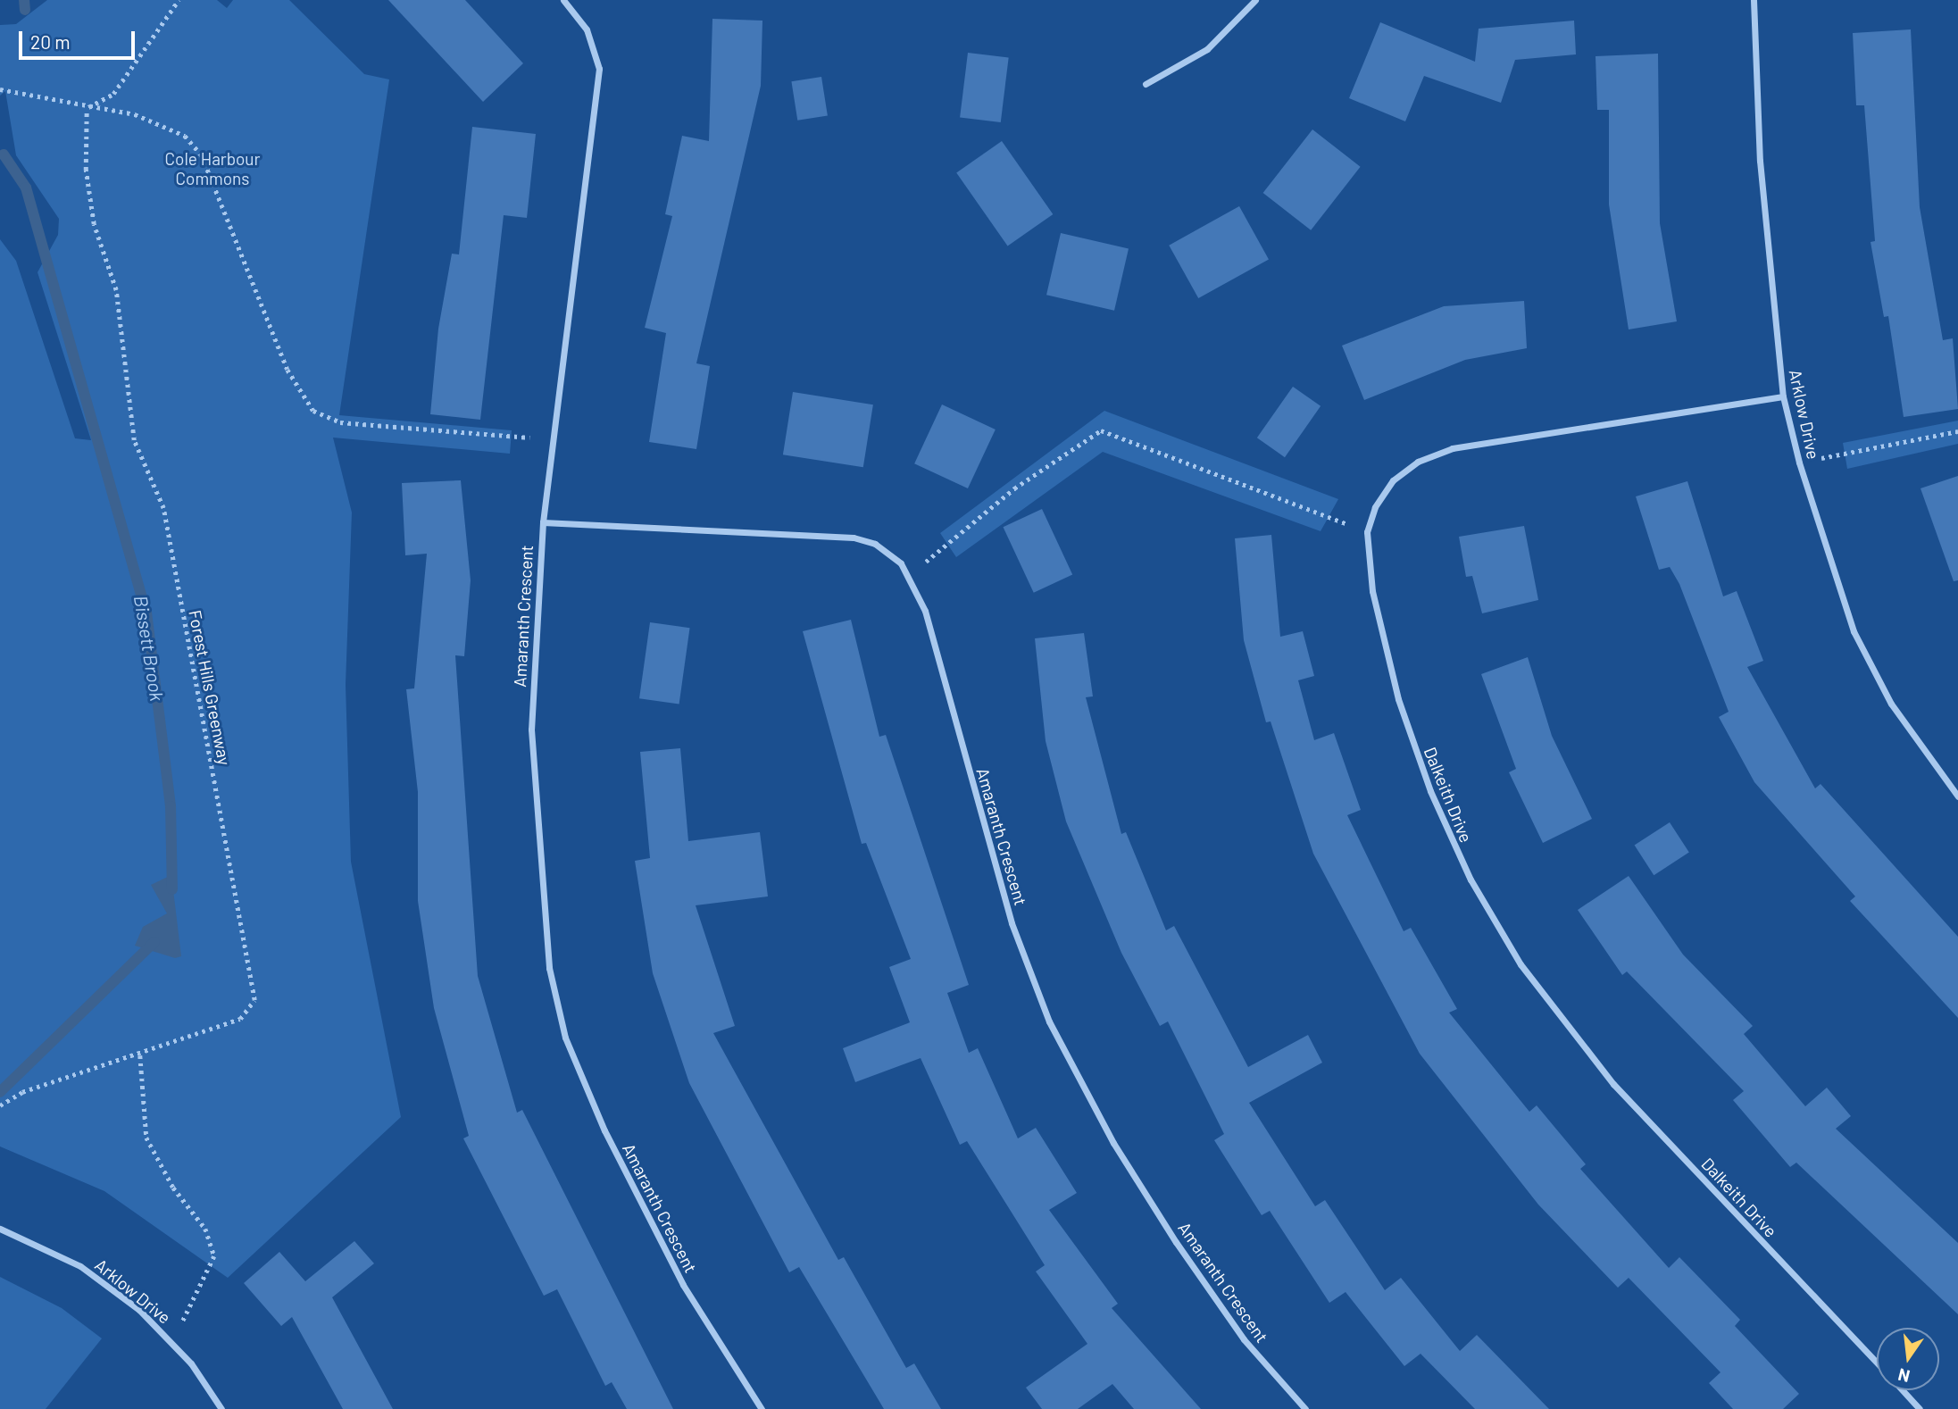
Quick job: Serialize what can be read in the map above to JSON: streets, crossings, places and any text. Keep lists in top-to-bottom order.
{
  "streets": {
    "street": ["Arklow Drive", "Amaranth Crescent", "Dalkeith Drive"],
    "path": ["Forest Hills Greenway"]
  },
  "water": ["Bissett Brook"],
  "parks": ["Cole Harbour Commons"],
  "scale_bar": "20 m",
  "north": "bottom"
}
